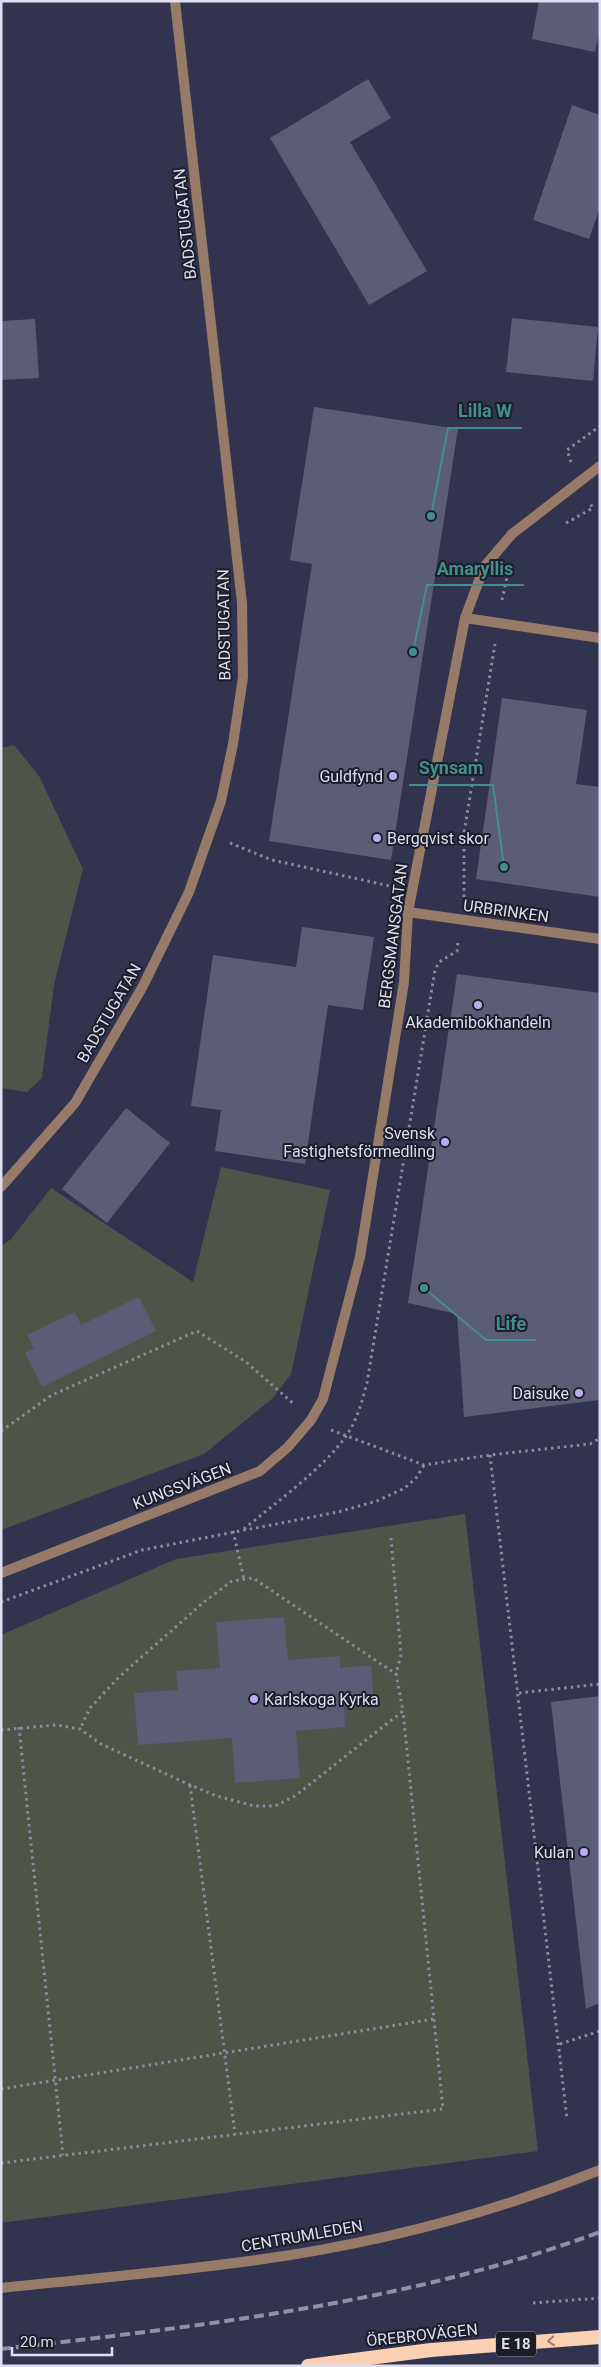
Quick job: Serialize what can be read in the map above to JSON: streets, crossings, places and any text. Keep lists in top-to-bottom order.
{
  "streets": {
    "highway": ["ÖREBROVÄGEN", "E 18"],
    "street": [
      "BADSTUGATAN",
      "URBRINKEN",
      "BERGSMANSGATAN",
      "KUNGSVÄGEN",
      "CENTRUMLEDEN"
    ]
  },
  "crossings": [
    ["URBRINKEN", "BERGSMANSGATAN"],
    ["BERGSMANSGATAN", "KUNGSVÄGEN"]
  ],
  "one_way": ["ÖREBROVÄGEN"],
  "places": [
    "Lilla W",
    "Amaryllis",
    "Guldfynd",
    "Bergqvist skor",
    "Synsam",
    "Akademibokhandeln",
    "Svensk Fastighetsförmedling",
    "Life",
    "Daisuke",
    "Karlskoga Kyrka",
    "Kulan"
  ],
  "scale_bar": "20 m"
}
